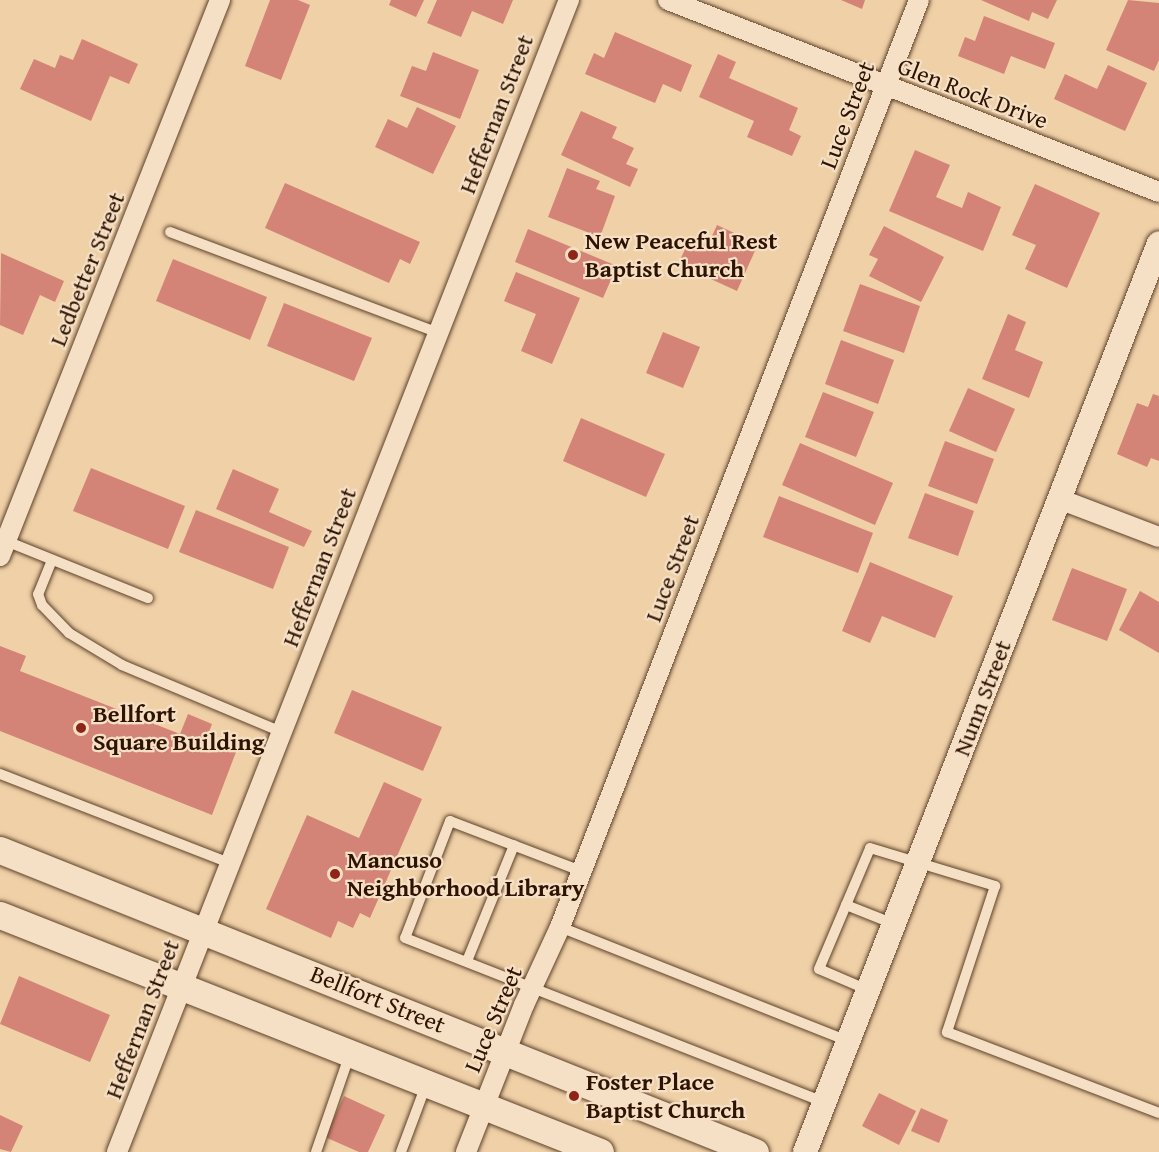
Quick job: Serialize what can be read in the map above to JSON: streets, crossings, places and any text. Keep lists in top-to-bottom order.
{
  "streets": {
    "main road": ["Bellfort Street"],
    "street": [
      "Glen Rock Drive",
      "Heffernan Street",
      "Luce Street",
      "Ledbetter Street",
      "Nunn Street"
    ]
  },
  "crossings": [
    ["Glen Rock Drive", "Luce Street"],
    ["Heffernan Street", "Bellfort Street"],
    ["Luce Street", "Bellfort Street"]
  ],
  "places": [
    "New Peaceful Rest Baptist Church",
    "Bellfort Square Building",
    "Mancuso Neighborhood Library",
    "Foster Place Baptist Church"
  ]
}
